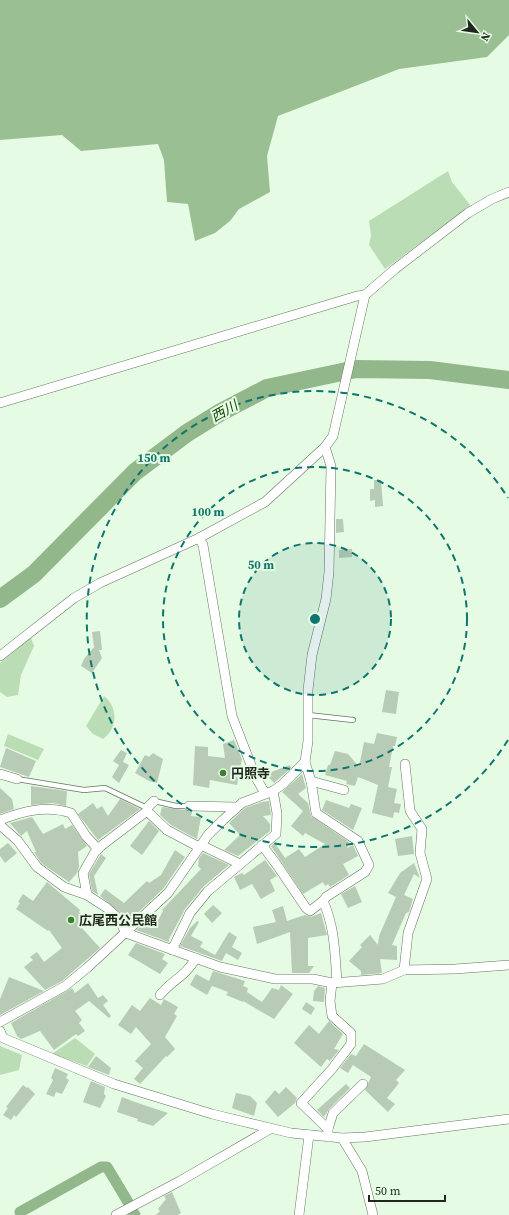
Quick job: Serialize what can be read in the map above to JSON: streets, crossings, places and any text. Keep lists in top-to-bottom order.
{
  "water": ["西川"],
  "places": ["円照寺", "広尾西公民館"],
  "scale_bar": "50 m",
  "north": "bottom right",
  "rings": ["150 m", "100 m", "50 m"]
}
